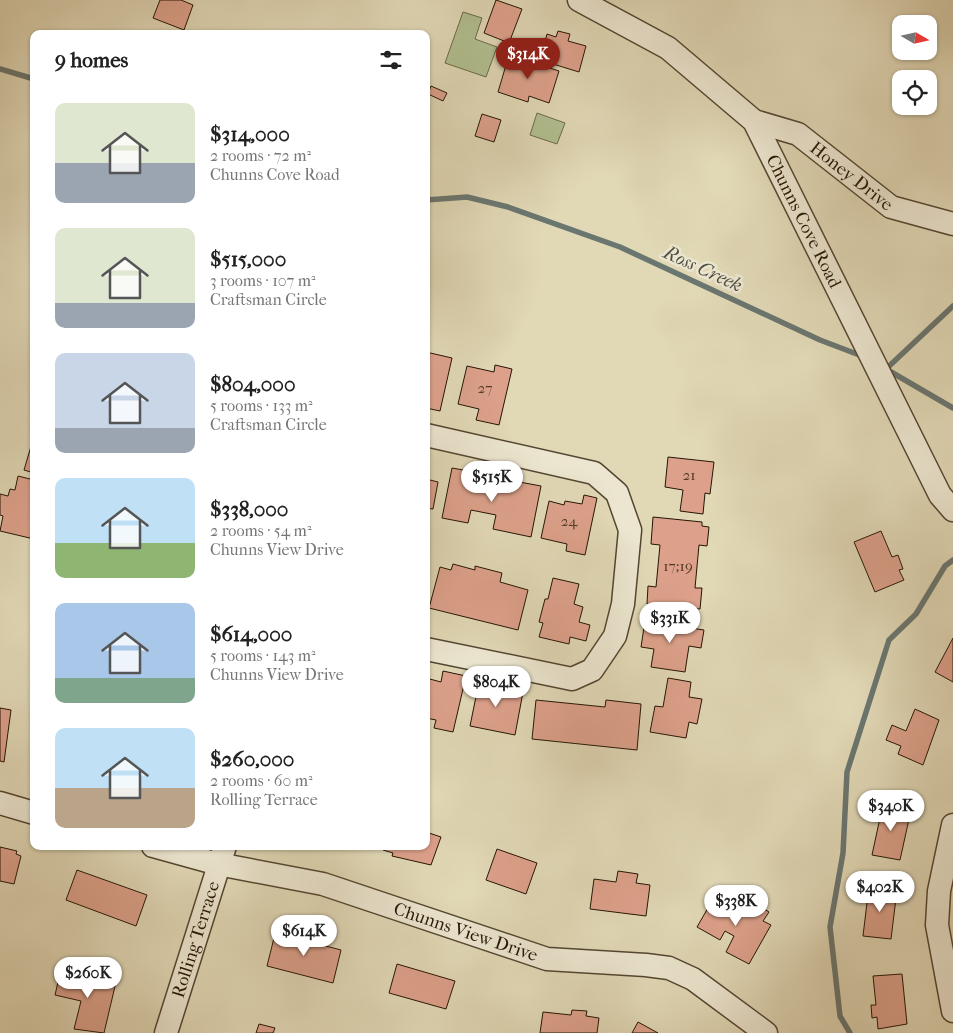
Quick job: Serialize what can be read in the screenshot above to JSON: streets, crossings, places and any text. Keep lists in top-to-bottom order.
{
  "streets": {
    "street": [
      "Honey Drive",
      "Chunns Cove Road",
      "Chunns View Drive",
      "Rolling Terrace"
    ]
  },
  "crossings": [
    ["Honey Drive", "Chunns Cove Road"],
    ["Chunns View Drive", "Rolling Terrace"]
  ],
  "water": ["Ross Creek"],
  "house_numbers": [
    "27",
    "21",
    "24",
    "17;19"
  ],
  "north": "right",
  "page": {
    "heading": "9 homes",
    "price": [
      "$314K",
      "$515K",
      "$331K",
      "$804K",
      "$340K",
      "$402K",
      "$338K",
      "$614K",
      "$260K"
    ],
    "list": [
      {
        "name": "$314,000",
        "note": "2 rooms · 72 m² · Chunns Cove Road"
      },
      {
        "name": "$515,000",
        "note": "3 rooms · 107 m² · Craftsman Circle"
      },
      {
        "name": "$804,000",
        "note": "5 rooms · 133 m² · Craftsman Circle"
      },
      {
        "name": "$338,000",
        "note": "2 rooms · 54 m² · Chunns View Drive"
      },
      {
        "name": "$614,000",
        "note": "5 rooms · 143 m² · Chunns View Drive"
      },
      {
        "name": "$260,000",
        "note": "2 rooms · 60 m² · Rolling Terrace"
      }
    ]
  }
}
